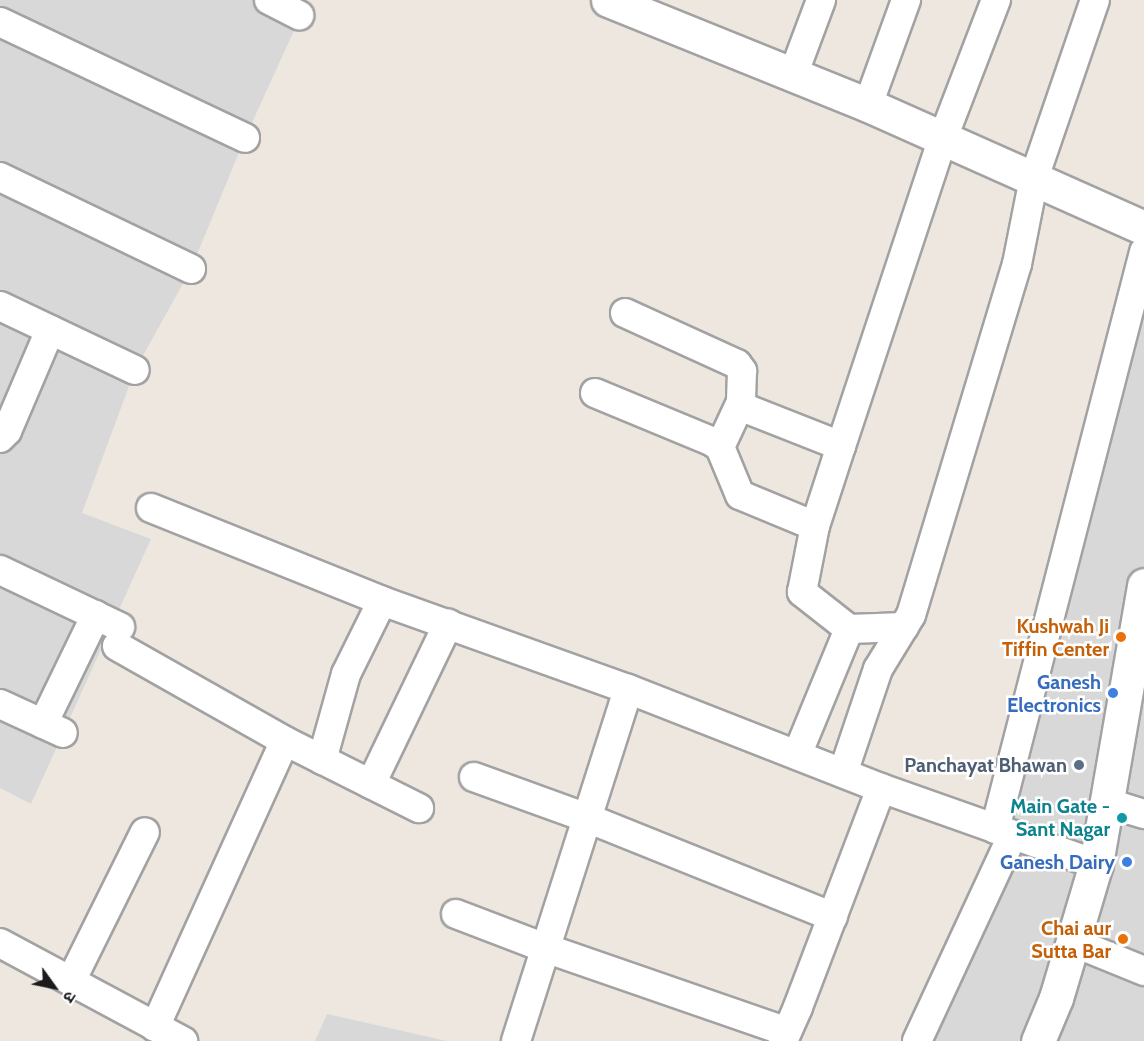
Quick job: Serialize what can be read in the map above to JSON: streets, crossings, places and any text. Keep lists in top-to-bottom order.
{
  "places": [
    "Kushwah Ji Tiffin Center",
    "Ganesh Electronics",
    "Panchayat Bhawan",
    "Main Gate - Sant Nagar",
    "Ganesh Dairy",
    "Chai aur Sutta Bar"
  ],
  "north": "bottom right"
}
